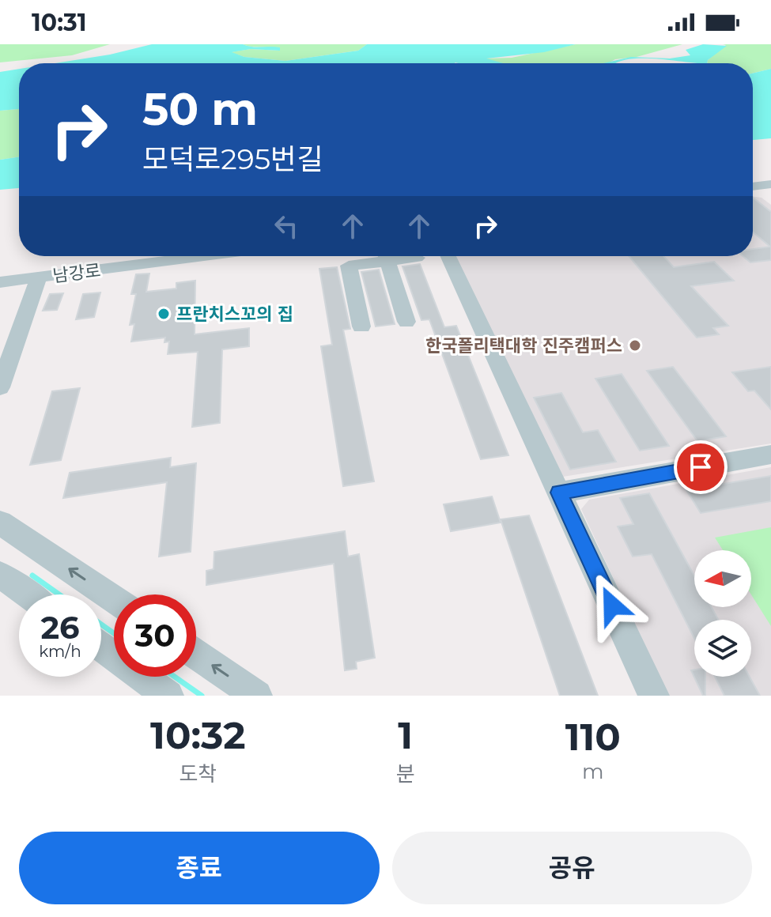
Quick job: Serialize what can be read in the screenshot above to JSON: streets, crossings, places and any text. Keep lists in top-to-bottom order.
{
  "streets": {
    "street": ["남강로"]
  },
  "places": ["프란치스꼬의 집", "한국폴리택대학 진주캠퍼스"],
  "north": "left",
  "page": {
    "status": "10:31",
    "turn": ["50 m", "모덕로295번길"],
    "speed": "26 km/h",
    "limit": "30",
    "eta": [
      "10:32",
      "도착",
      "1",
      "분",
      "110",
      "m"
    ],
    "buttons": ["종료", "공유"]
  }
}
